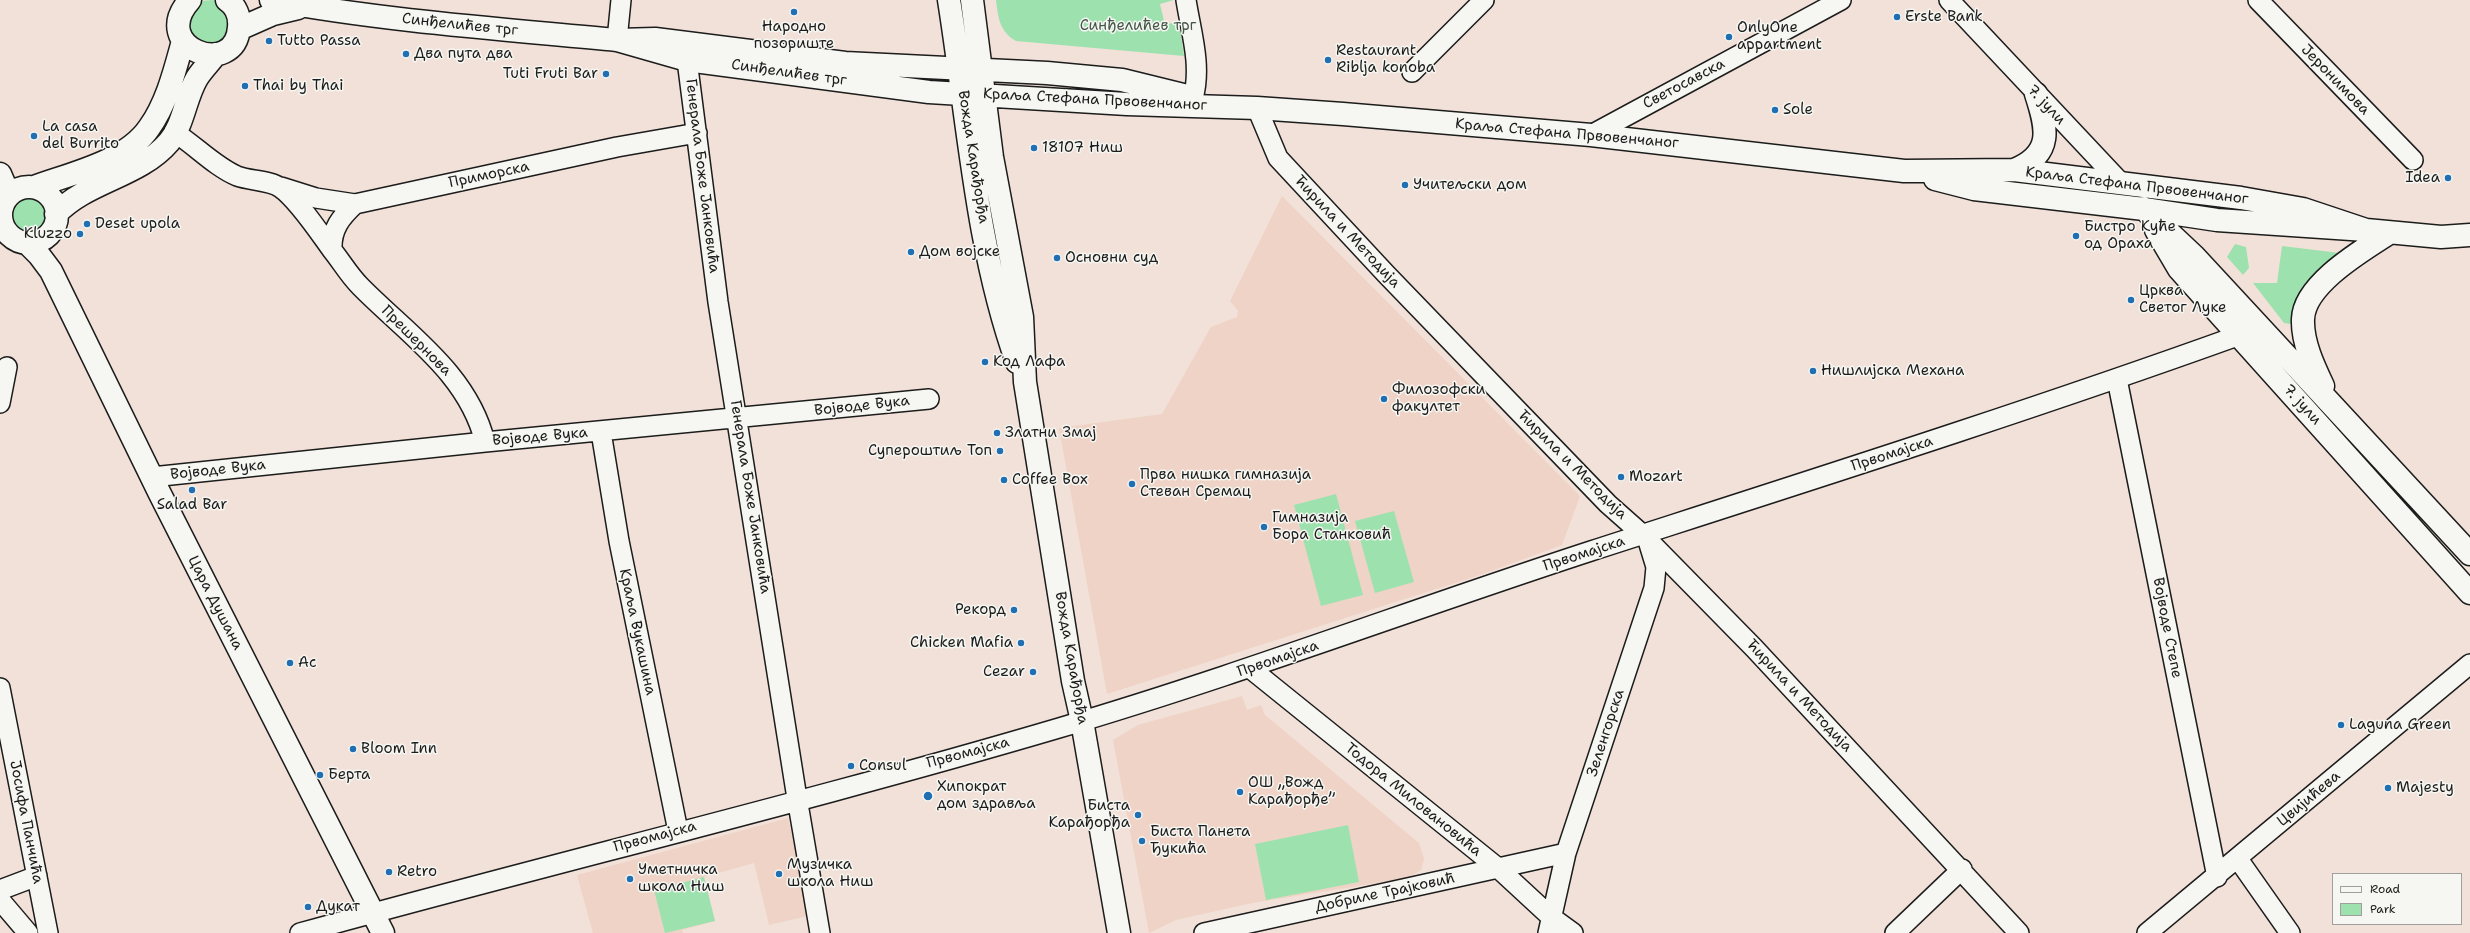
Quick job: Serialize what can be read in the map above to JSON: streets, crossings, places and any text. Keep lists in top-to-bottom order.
{
  "streets": {
    "main road": [
      "Синђелићев трг",
      "Краља Стефана Првовенчаног",
      "7. јули",
      "Вожда Карађорђа",
      "Цара Душана"
    ],
    "street": [
      "Јеронимова",
      "Светосавска",
      "Приморска",
      "Генерала Боже Јанковића",
      "Ћирила и Методија",
      "Прешернова",
      "Војводе Вука",
      "Првомајска",
      "Војводе Степе",
      "Краља Вукашина",
      "Зеленгорска",
      "Цвијићева",
      "Тодора Миловановића",
      "Јосифа Панчића",
      "Добриле Трајковић"
    ]
  },
  "crossings": [
    ["Синђелићев трг", "Краља Стефана Првовенчаног"],
    ["Синђелићев трг", "Вожда Карађорђа"],
    ["Синђелићев трг", "Генерала Боже Јанковића"],
    ["Светосавска", "Краља Стефана Првовенчаног"],
    ["Краља Стефана Првовенчаног", "7. јули"],
    ["Краља Стефана Првовенчаног", "Вожда Карађорђа"],
    ["Краља Стефана Првовенчаног", "Ћирила и Методија"],
    ["7. јули", "Првомајска"],
    ["Вожда Карађорђа", "Првомајска"],
    ["Приморска", "Генерала Боже Јанковића"],
    ["Приморска", "Прешернова"],
    ["Генерала Боже Јанковића", "Војводе Вука"],
    ["Генерала Боже Јанковића", "Првомајска"],
    ["Ћирила и Методија", "Првомајска"],
    ["Ћирила и Методија", "Зеленгорска"],
    ["Прешернова", "Војводе Вука"],
    ["Војводе Вука", "Цара Душана"],
    ["Војводе Вука", "Краља Вукашина"],
    ["Првомајска", "Цара Душана"],
    ["Првомајска", "Војводе Степе"],
    ["Првомајска", "Краља Вукашина"],
    ["Првомајска", "Зеленгорска"],
    ["Првомајска", "Тодора Миловановића"],
    ["Војводе Степе", "Цвијићева"],
    ["Зеленгорска", "Тодора Миловановића"],
    ["Зеленгорска", "Добриле Трајковић"],
    ["Тодора Миловановића", "Добриле Трајковић"]
  ],
  "parks": ["Синђелићев трг"],
  "places": [
    "Народно позориште",
    "Erste Bank",
    "OnlyOne appartment",
    "Tutto Passa",
    "Два пута два",
    "Restaurant Riblja konoba",
    "Tuti Fruti Bar",
    "Thai by Thai",
    "Sole",
    "La casa del Burrito",
    "18107 Ниш",
    "Idea",
    "Учитељски дом",
    "Deset upola",
    "Kluzzo",
    "Бистро Куће од Ораха",
    "Дом војске",
    "Основни суд",
    "Црква Светог Луке",
    "Код Лафа",
    "Нишлијска Механа",
    "Филозофски факултет",
    "Златни Змај",
    "Супероштиљ Топ",
    "Mozart",
    "Coffee Box",
    "Прва нишка гимназија Стеван Сремац",
    "Salad Bar",
    "Гимназија Бора Станковић",
    "Рекорд",
    "Chicken Mafia",
    "Ас",
    "Cezar",
    "Laguna Green",
    "Bloom Inn",
    "Consul",
    "Берта",
    "Majesty",
    "ОШ „Вожд Карађорђе”",
    "Хипократ дом здравља",
    "Биста Карађорђа",
    "Биста Панета Ђукића",
    "Retro",
    "Музичка школа Ниш",
    "Уметничка школа Ниш",
    "Дукат"
  ],
  "legend": ["Road", "Park"]
}
